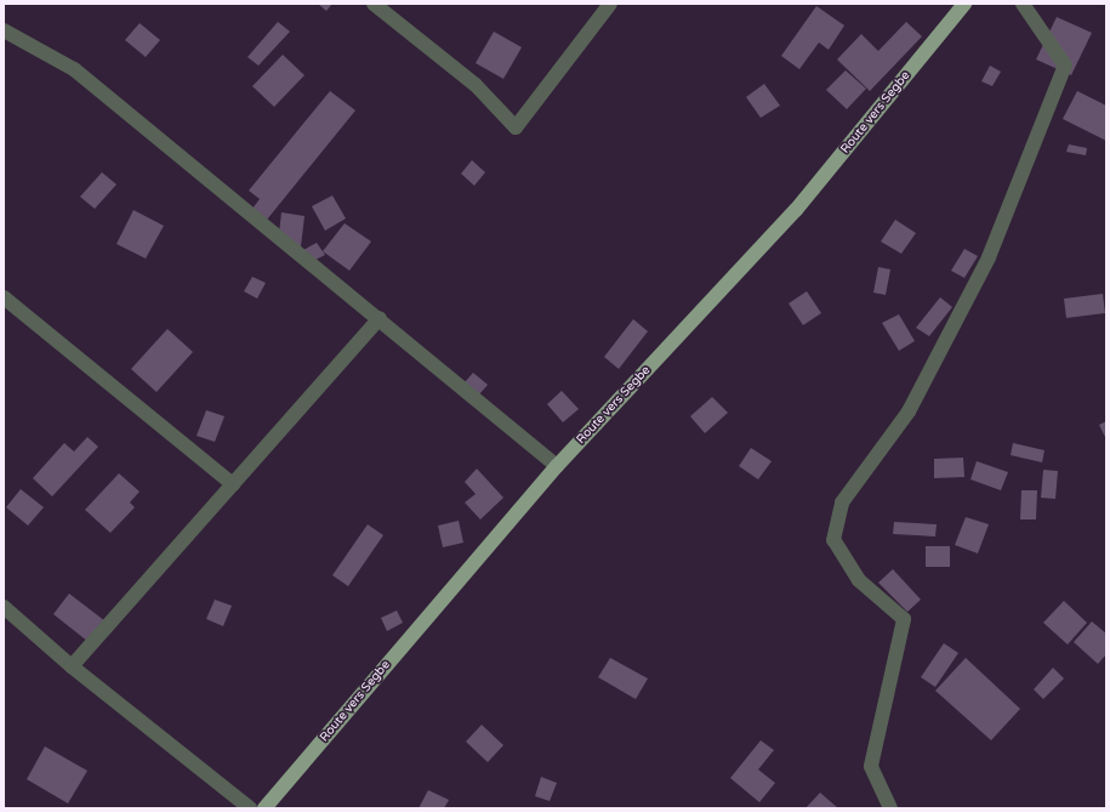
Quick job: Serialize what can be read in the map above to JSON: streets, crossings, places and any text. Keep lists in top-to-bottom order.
{
  "streets": {
    "main road": ["Route vers Segbe"]
  }
}
